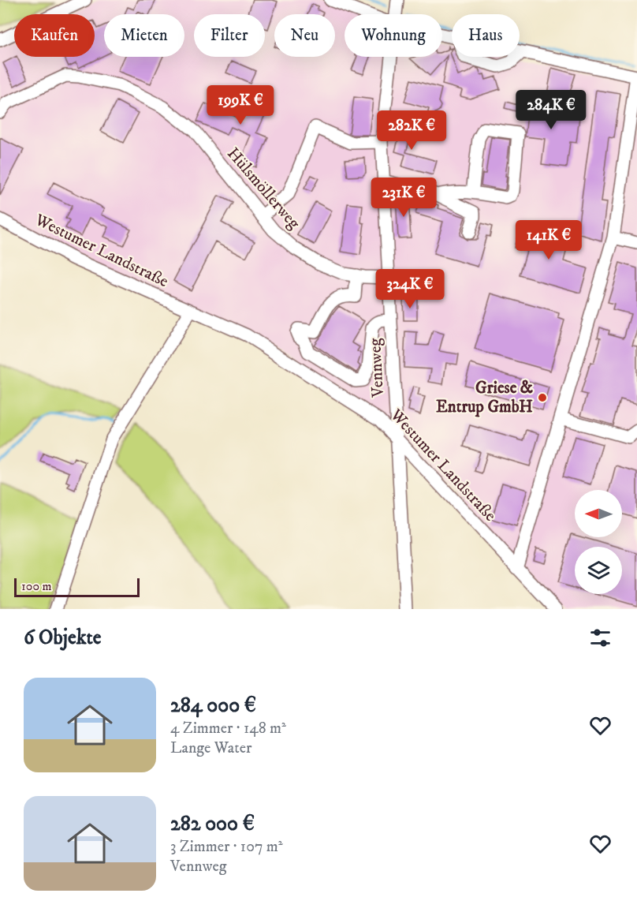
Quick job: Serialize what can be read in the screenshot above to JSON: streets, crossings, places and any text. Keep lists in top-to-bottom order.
{
  "streets": {
    "street": ["Hülsmöllerweg", "Westumer Landstraße", "Vennweg"]
  },
  "crossings": [
    ["Hülsmöllerweg", "Vennweg"],
    ["Westumer Landstraße", "Vennweg"]
  ],
  "places": ["Griese & Entrup GmbH"],
  "scale_bar": "100 m",
  "north": "left",
  "page": {
    "chip": [
      "Kaufen",
      "Mieten",
      "Filter",
      "Neu",
      "Wohnung",
      "Haus"
    ],
    "price": [
      "199K €",
      "284K €",
      "282K €",
      "231K €",
      "141K €",
      "324K €"
    ],
    "scale": "100 m",
    "heading": "6 Objekte",
    "list": [
      {
        "name": "284 000 €",
        "note": "4 Zimmer · 148 m² · Lange Water"
      },
      {
        "name": "282 000 €",
        "note": "3 Zimmer · 107 m² · Vennweg"
      }
    ]
  }
}
